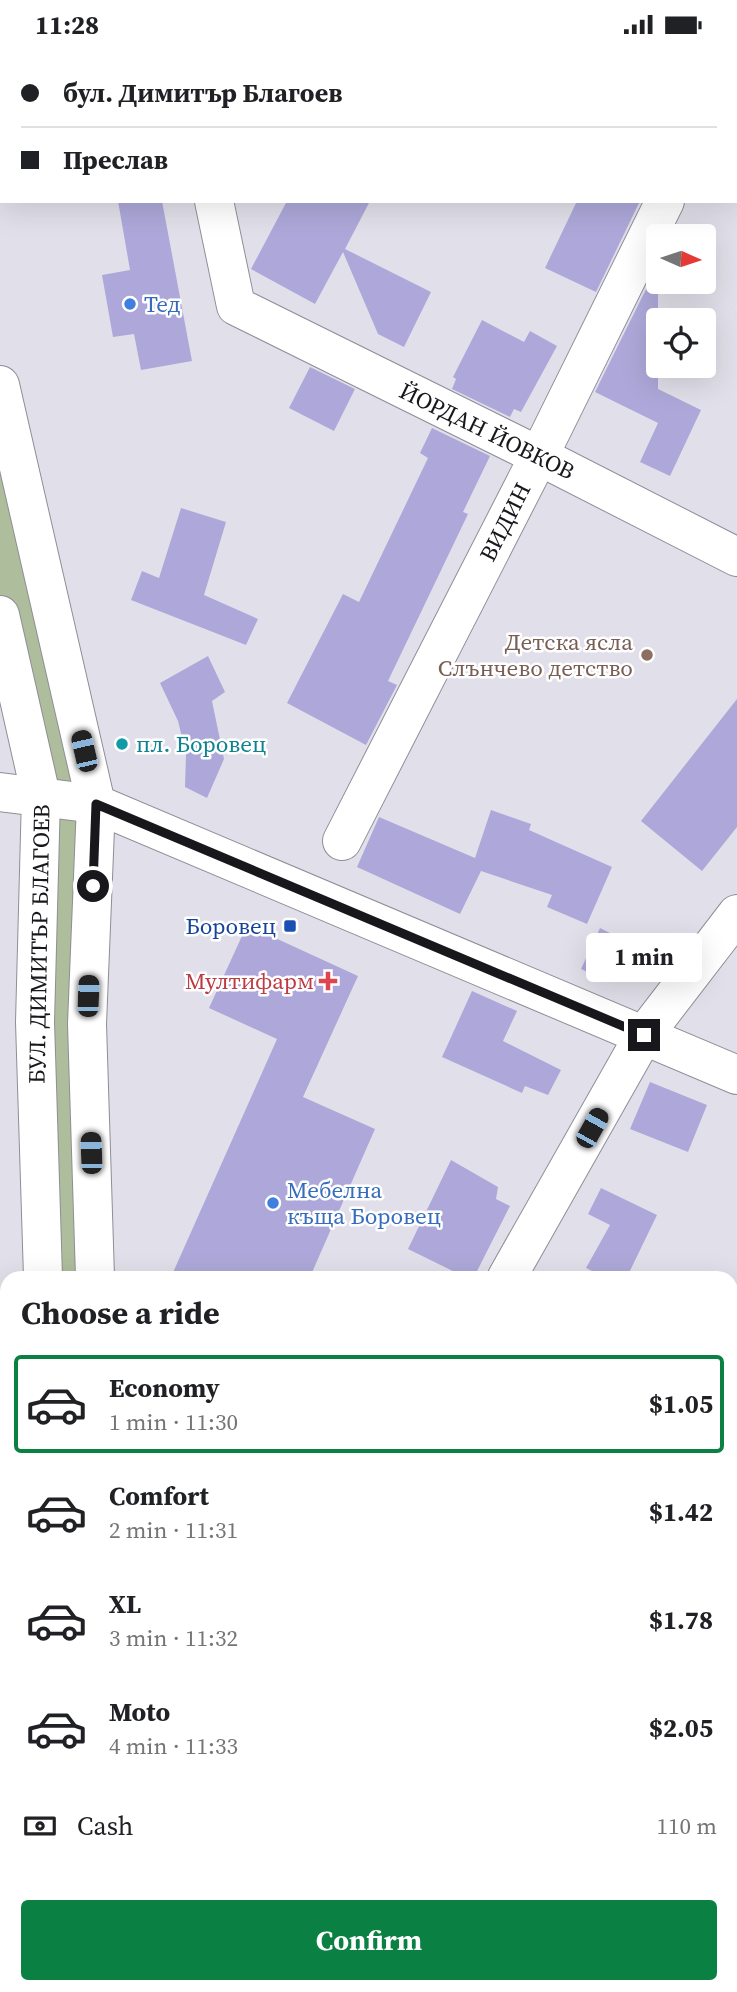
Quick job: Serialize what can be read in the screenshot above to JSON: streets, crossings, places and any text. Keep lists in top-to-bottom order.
{
  "streets": {
    "main road": ["ЙОРДАН ЙОВКОВ", "ВИДИН", "БУЛ. ДИМИТЪР БЛАГОЕВ"]
  },
  "crossings": [
    ["ЙОРДАН ЙОВКОВ", "ВИДИН"]
  ],
  "places": {
    "other": [
      "Тед",
      "Детска ясла Слънчево детство",
      "пл. Боровец",
      "Мебелна къща Боровец"
    ],
    "transit": ["Боровец"],
    "health": ["Мултифарм"]
  },
  "north": "right",
  "page": {
    "status": "11:28",
    "banner": ["бул. Димитър Благоев", "Преслав"],
    "bubble": "1 min",
    "heading": "Choose a ride",
    "list": [
      {
        "name": "Economy",
        "note": "1 min · 11:30",
        "value": "$1.05"
      },
      {
        "name": "Comfort",
        "note": "2 min · 11:31",
        "value": "$1.42"
      },
      {
        "name": "XL",
        "note": "3 min · 11:32",
        "value": "$1.78"
      },
      {
        "name": "Moto",
        "note": "4 min · 11:33",
        "value": "$2.05"
      }
    ],
    "pay": ["Cash", "110 m"],
    "buttons": "Confirm"
  }
}
